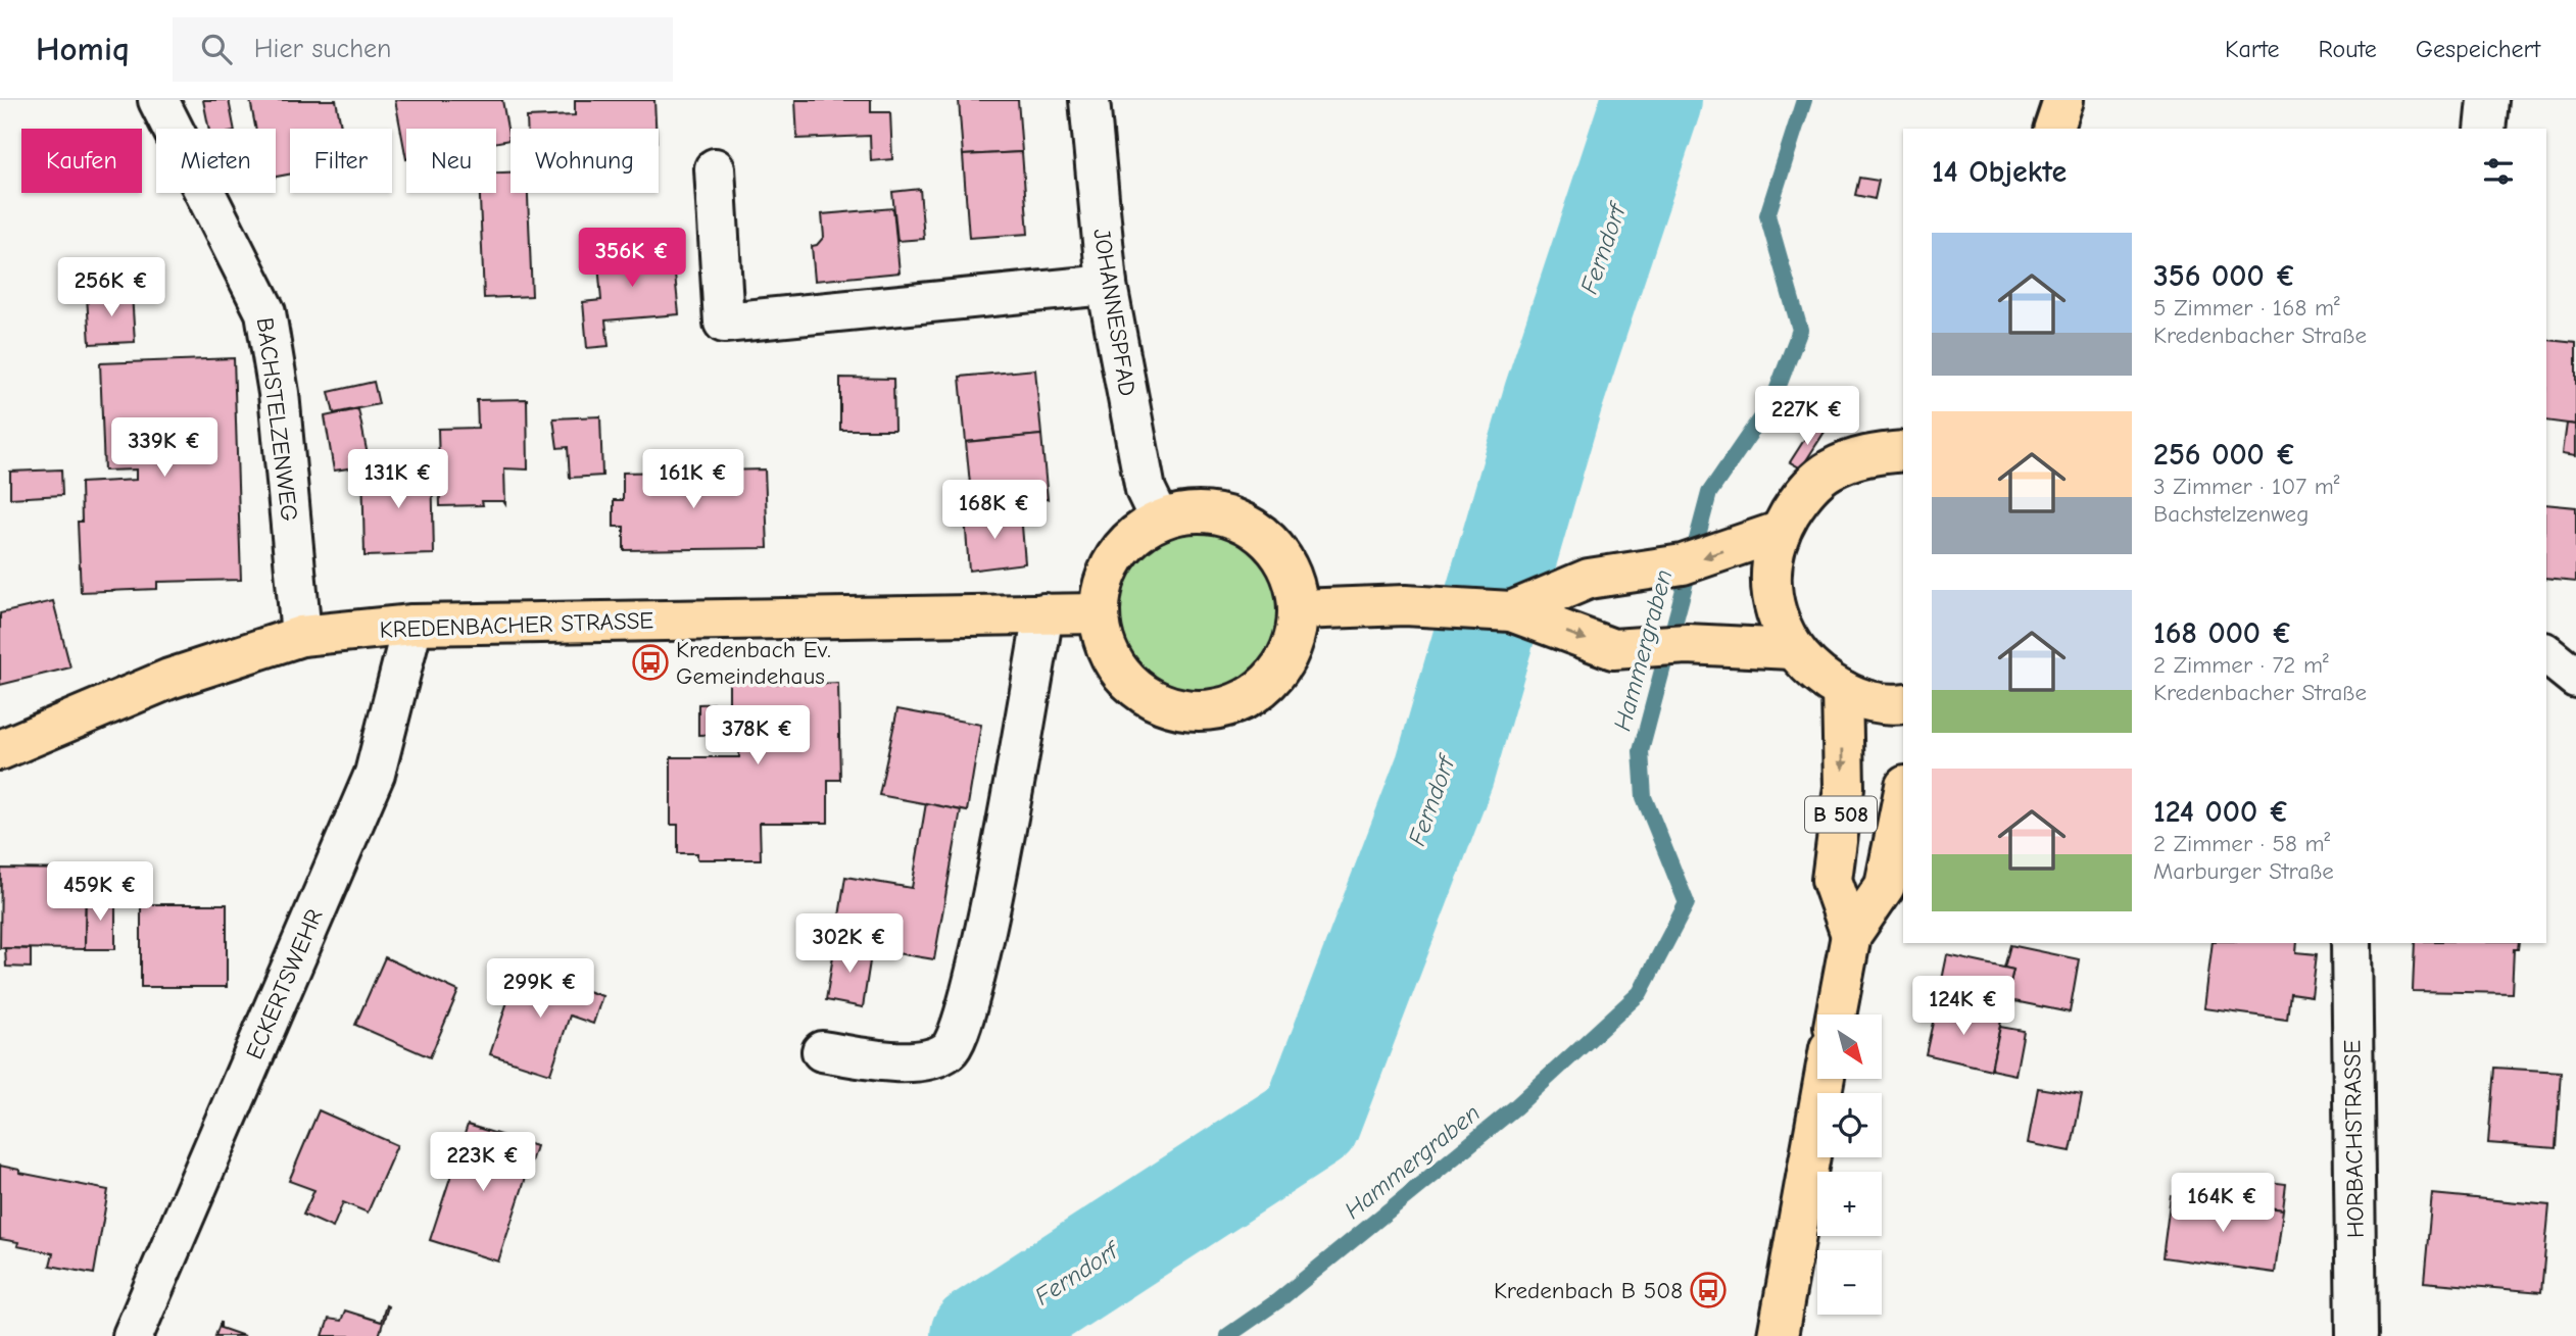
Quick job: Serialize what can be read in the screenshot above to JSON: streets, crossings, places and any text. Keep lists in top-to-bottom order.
{
  "streets": {
    "main road": ["KREDENBACHER STRASSE", "B 508"],
    "street": [
      "JOHANNESPFAD",
      "BACHSTELZENWEG",
      "ECKERTSWEHR",
      "HORBACHSTRASSE"
    ]
  },
  "crossings": [
    ["JOHANNESPFAD", "KREDENBACHER STRASSE"],
    ["BACHSTELZENWEG", "KREDENBACHER STRASSE"],
    ["KREDENBACHER STRASSE", "ECKERTSWEHR"]
  ],
  "water": ["Ferndorf", "Hammergraben"],
  "places": {
    "bus stop": ["Kredenbach Ev. Gemeindehaus", "Kredenbach B 508"]
  },
  "north": "bottom right",
  "page": {
    "header": "Homiq",
    "search": "Hier suchen",
    "nav": ["Karte", "Route", "Gespeichert"],
    "chip": [
      "Kaufen",
      "Mieten",
      "Filter",
      "Neu",
      "Wohnung"
    ],
    "heading": "14 Objekte",
    "list": [
      {
        "name": "356 000 €",
        "note": "5 Zimmer · 168 m² · Kredenbacher Straße"
      },
      {
        "name": "256 000 €",
        "note": "3 Zimmer · 107 m² · Bachstelzenweg"
      },
      {
        "name": "168 000 €",
        "note": "2 Zimmer · 72 m² · Kredenbacher Straße"
      },
      {
        "name": "124 000 €",
        "note": "2 Zimmer · 58 m² · Marburger Straße"
      }
    ],
    "price": [
      "356K €",
      "256K €",
      "227K €",
      "339K €",
      "131K €",
      "161K €",
      "168K €",
      "378K €",
      "459K €",
      "302K €",
      "299K €",
      "124K €",
      "223K €",
      "164K €"
    ],
    "map_buttons": ["+", "−"]
  }
}
